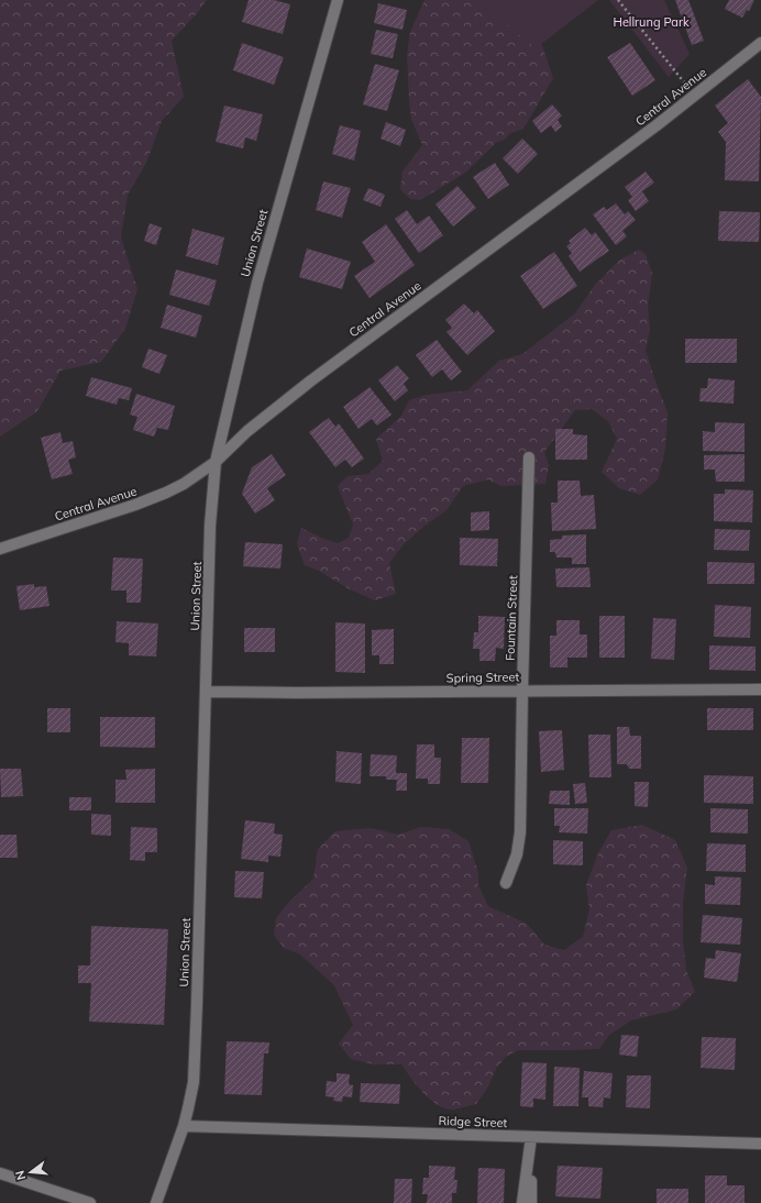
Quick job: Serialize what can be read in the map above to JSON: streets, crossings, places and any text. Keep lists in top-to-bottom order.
{
  "streets": {
    "street": [
      "Central Avenue",
      "Union Street",
      "Fountain Street",
      "Spring Street",
      "Ridge Street"
    ]
  },
  "crossings": [
    ["Central Avenue", "Union Street"],
    ["Union Street", "Spring Street"],
    ["Union Street", "Ridge Street"],
    ["Fountain Street", "Spring Street"]
  ],
  "parks": ["Hellrung Park"],
  "north": "left"
}
